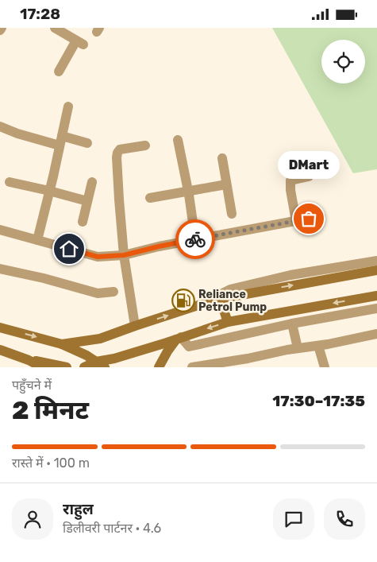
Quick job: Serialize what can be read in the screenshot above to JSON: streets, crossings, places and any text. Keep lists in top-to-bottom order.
{
  "places": {
    "other": ["DMart"],
    "fuel station": ["Reliance Petrol Pump"]
  },
  "page": {
    "status": "17:28",
    "bubble": "DMart",
    "heading": ["2 मिनट", "पहुँचने में", "17:30–17:35"],
    "panel": ["राहुल", "डिलीवरी पार्टनर · 4.6"],
    "bar": "रास्ते में · 100 m"
  }
}
